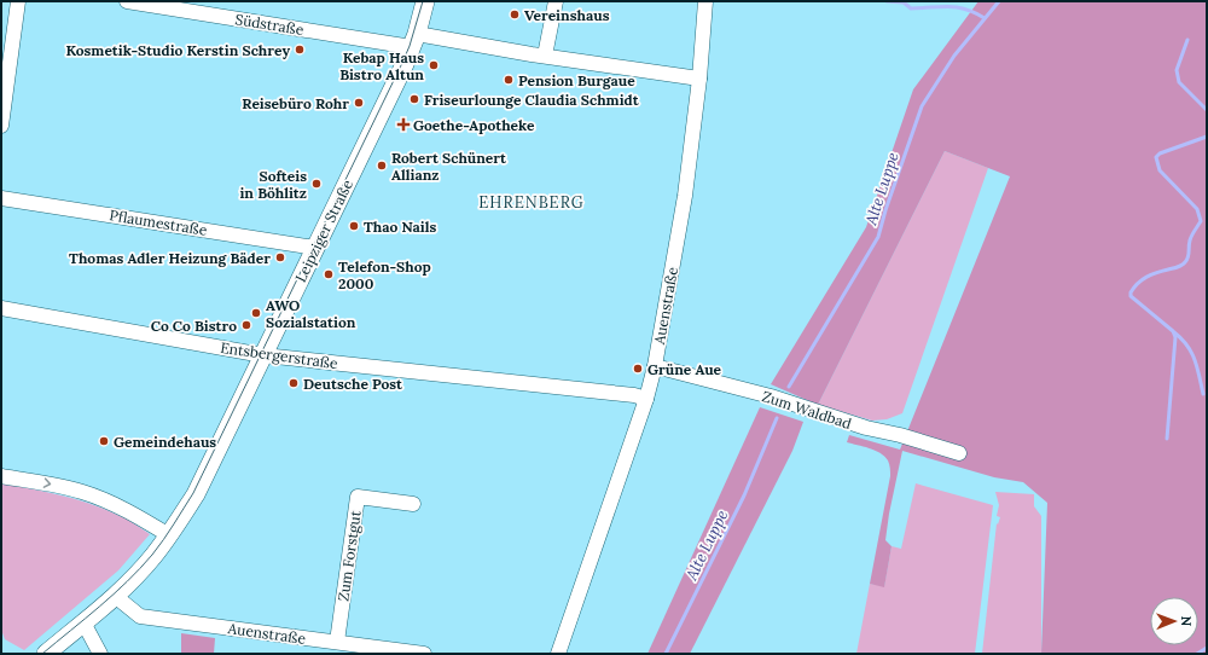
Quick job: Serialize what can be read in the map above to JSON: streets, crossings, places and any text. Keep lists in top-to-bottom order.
{
  "streets": {
    "street": [
      "Südstraße",
      "Pflaumestraße",
      "Leipziger Straße",
      "Auenstraße",
      "Entsbergerstraße",
      "Zum Waldbad",
      "Zum Forstgut"
    ]
  },
  "crossings": [
    ["Südstraße", "Leipziger Straße"],
    ["Südstraße", "Auenstraße"],
    ["Pflaumestraße", "Leipziger Straße"],
    ["Leipziger Straße", "Auenstraße"],
    ["Leipziger Straße", "Entsbergerstraße"],
    ["Auenstraße", "Entsbergerstraße"],
    ["Auenstraße", "Zum Waldbad"],
    ["Auenstraße", "Zum Forstgut"]
  ],
  "districts": ["EHRENBERG"],
  "water": ["Alte Luppe"],
  "places": {
    "other": [
      "Vereinshaus",
      "Kosmetik-Studio Kerstin Schrey",
      "Kebap Haus Bistro Altun",
      "Pension Burgaue",
      "Friseurlounge Claudia Schmidt",
      "Reisebüro Rohr",
      "Robert Schünert Allianz",
      "Softeis in Böhlitz",
      "Thao Nails",
      "Thomas Adler Heizung Bäder",
      "Telefon-Shop 2000",
      "AWO Sozialstation",
      "Co Co Bistro",
      "Grüne Aue",
      "Deutsche Post",
      "Gemeindehaus"
    ],
    "health": ["Goethe-Apotheke"]
  },
  "north": "right"
}
